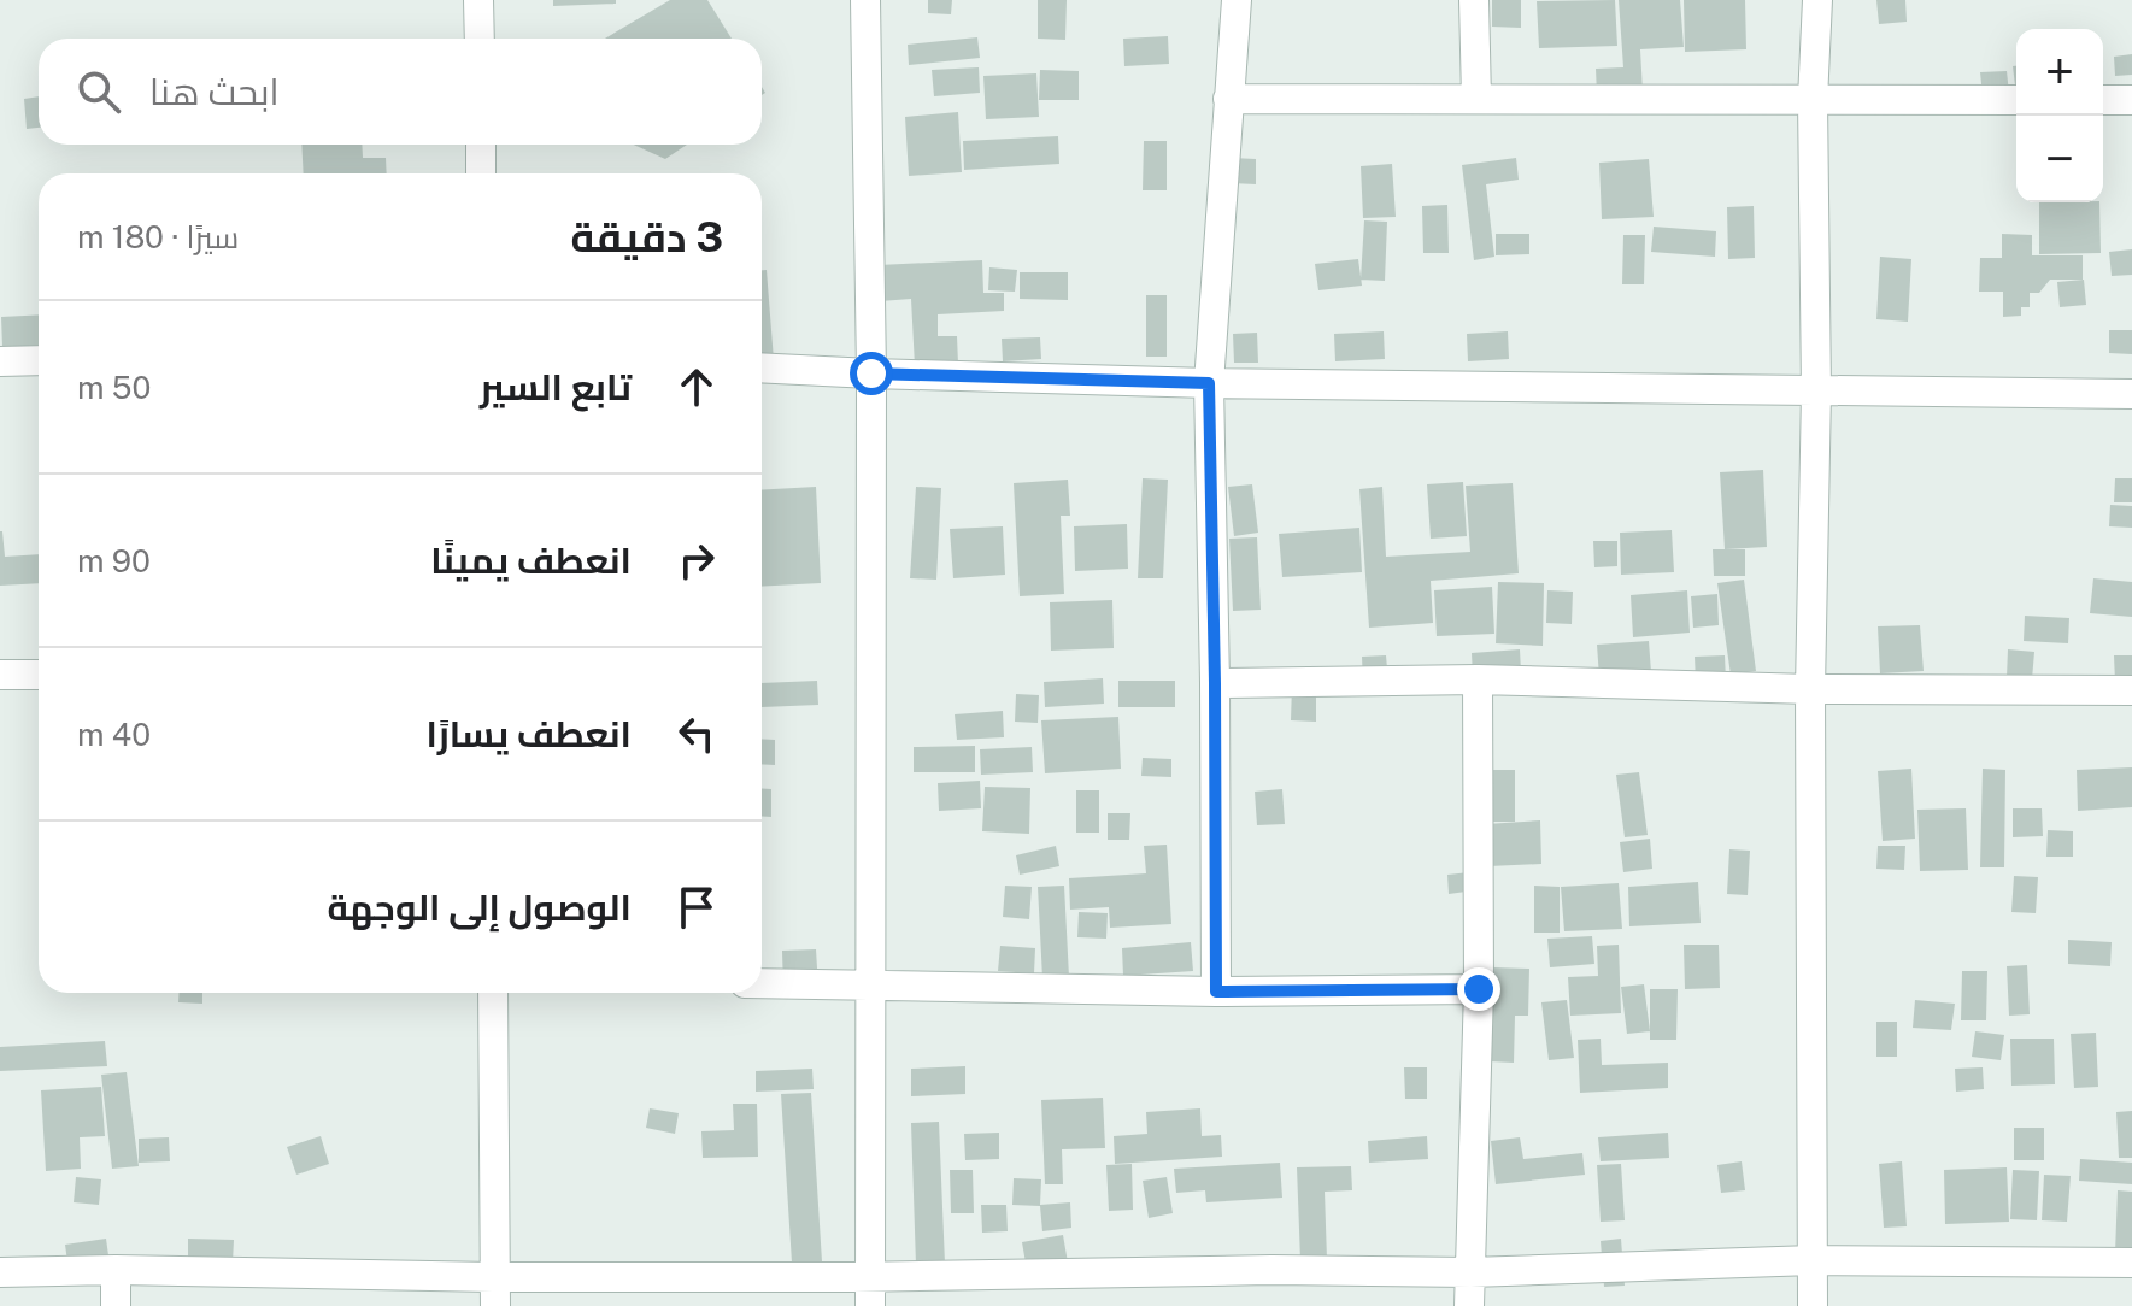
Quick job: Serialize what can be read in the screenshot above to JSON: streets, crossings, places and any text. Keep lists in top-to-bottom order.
{
  "page": {
    "map_buttons": ["+", "−"],
    "search": "ابحث هنا",
    "heading": ["3 دقيقة", "سيرًا · 180 m"],
    "list": [
      ["تابع السير", "50 m"],
      ["انعطف يمينًا", "90 m"],
      ["انعطف يسارًا", "40 m"],
      "الوصول إلى الوجهة"
    ]
  }
}
